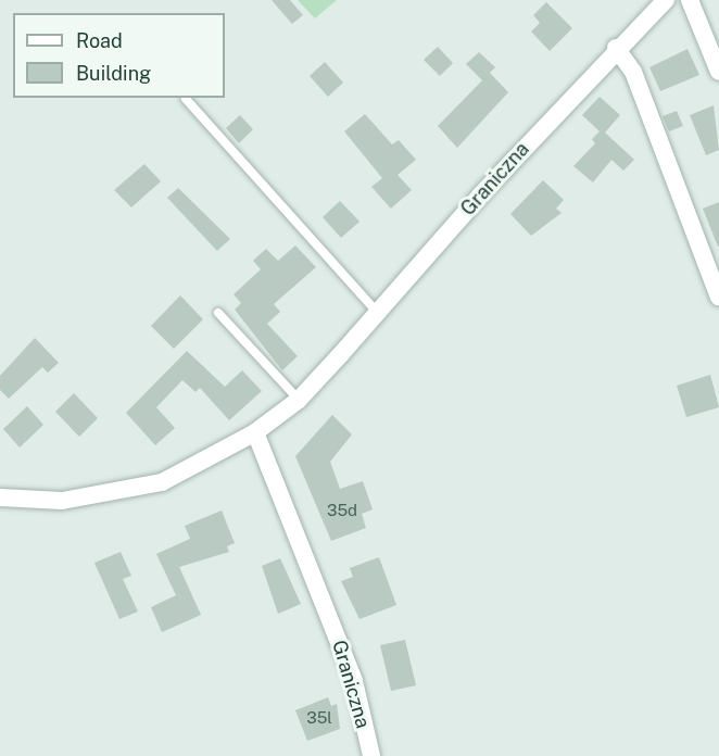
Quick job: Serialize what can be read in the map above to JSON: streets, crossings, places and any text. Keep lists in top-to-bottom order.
{
  "streets": {
    "street": ["Graniczna"]
  },
  "house_numbers": ["35d", "35l"],
  "legend": ["Road", "Building"]
}
